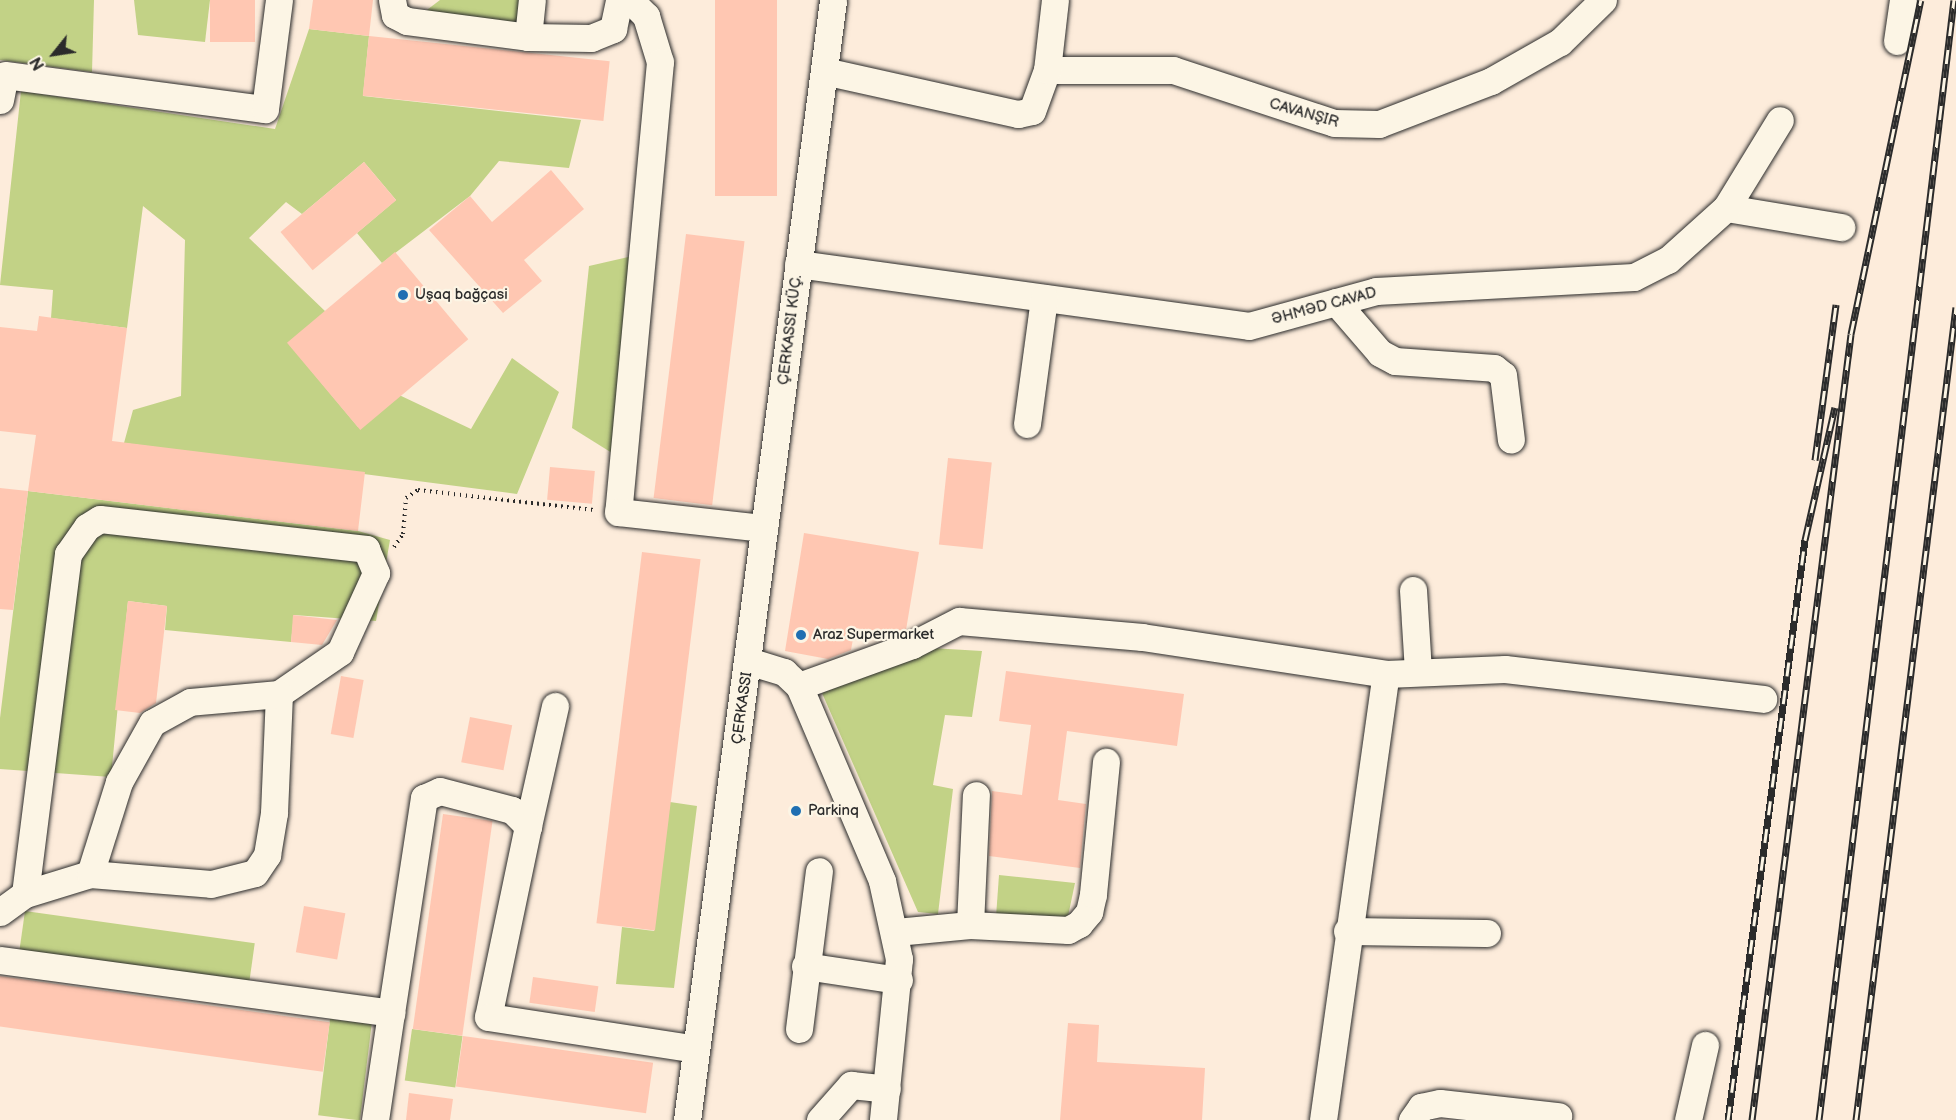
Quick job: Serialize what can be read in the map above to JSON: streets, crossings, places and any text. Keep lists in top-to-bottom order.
{
  "streets": {
    "street": ["CAVANŞIR", "ƏHMƏD CAVAD"]
  },
  "places": ["Uşaq bağçasi", "Araz Supermarket", "Parkinq"],
  "north": "bottom left"
}
